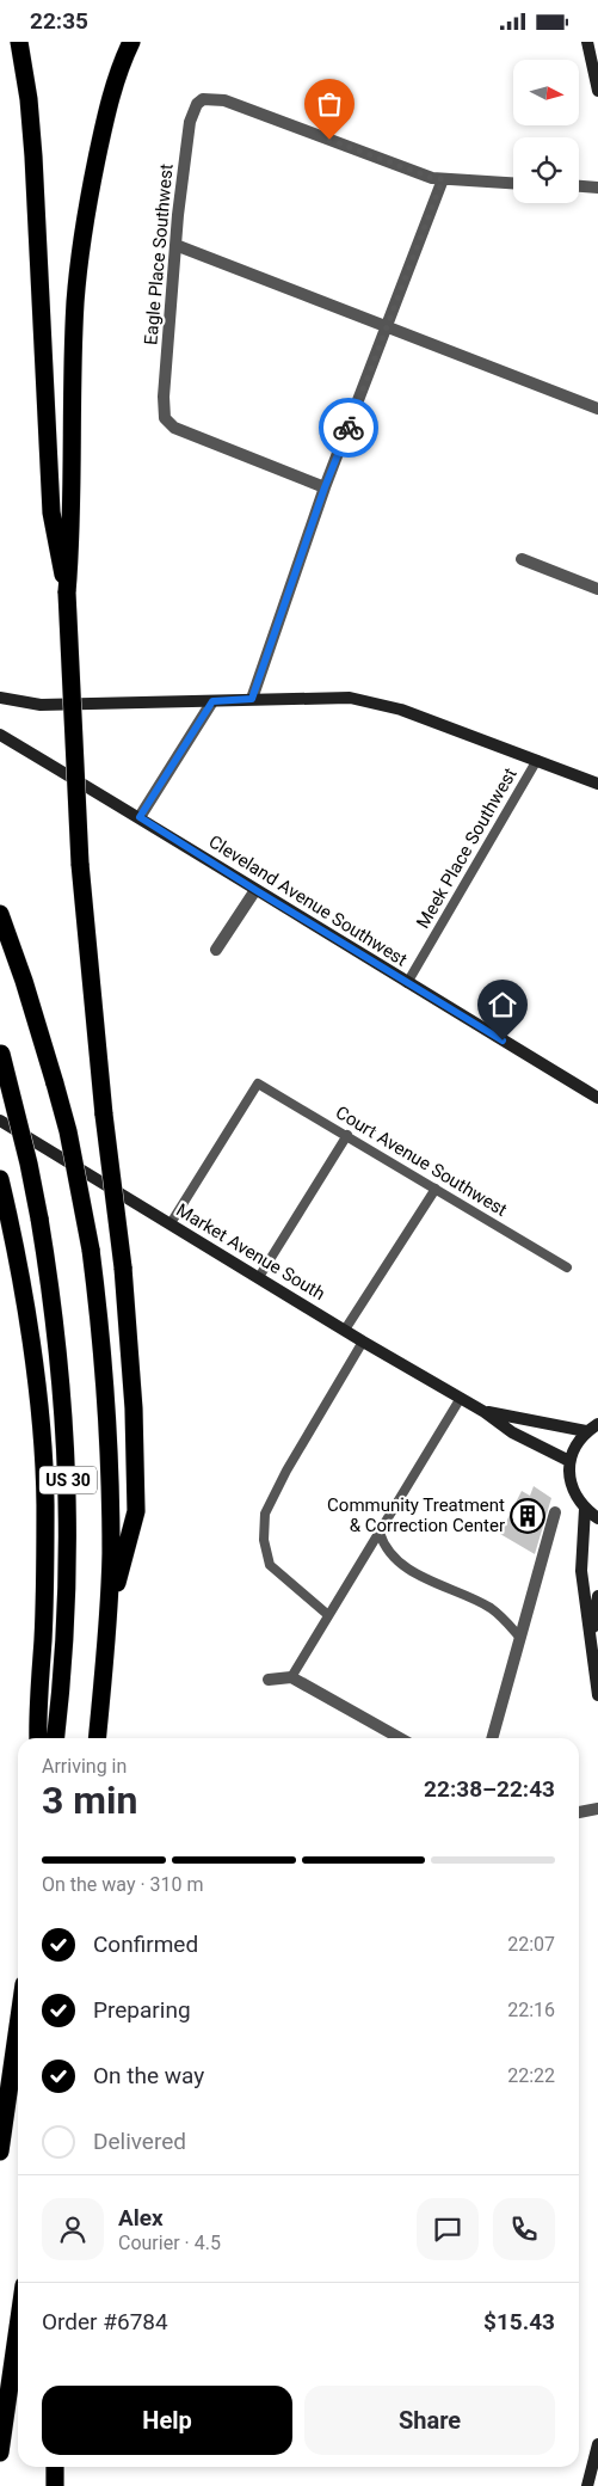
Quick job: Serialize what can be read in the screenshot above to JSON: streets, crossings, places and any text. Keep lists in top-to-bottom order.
{
  "streets": {
    "highway": ["US 30"],
    "main road": ["Cleveland Avenue Southwest", "Market Avenue South"],
    "street": ["Eagle Place Southwest"],
    "lane": ["Meek Place Southwest", "Court Avenue Southwest"]
  },
  "crossings": [
    ["Meek Place Southwest", "Cleveland Avenue Southwest"],
    ["Court Avenue Southwest", "Market Avenue South"]
  ],
  "places": {
    "building": ["Community Treatment & Correction Center"]
  },
  "north": "right",
  "page": {
    "status": "22:35",
    "heading": ["3 min", "Arriving in", "22:38–22:43"],
    "panel": [
      "Alex",
      "Courier · 4.5",
      "Order #6784",
      "$15.43"
    ],
    "bar": "On the way · 310 m",
    "list": [
      ["Confirmed", "22:07"],
      ["Preparing", "22:16"],
      ["On the way", "22:22"],
      "Delivered"
    ],
    "buttons": ["Help", "Share"]
  }
}
